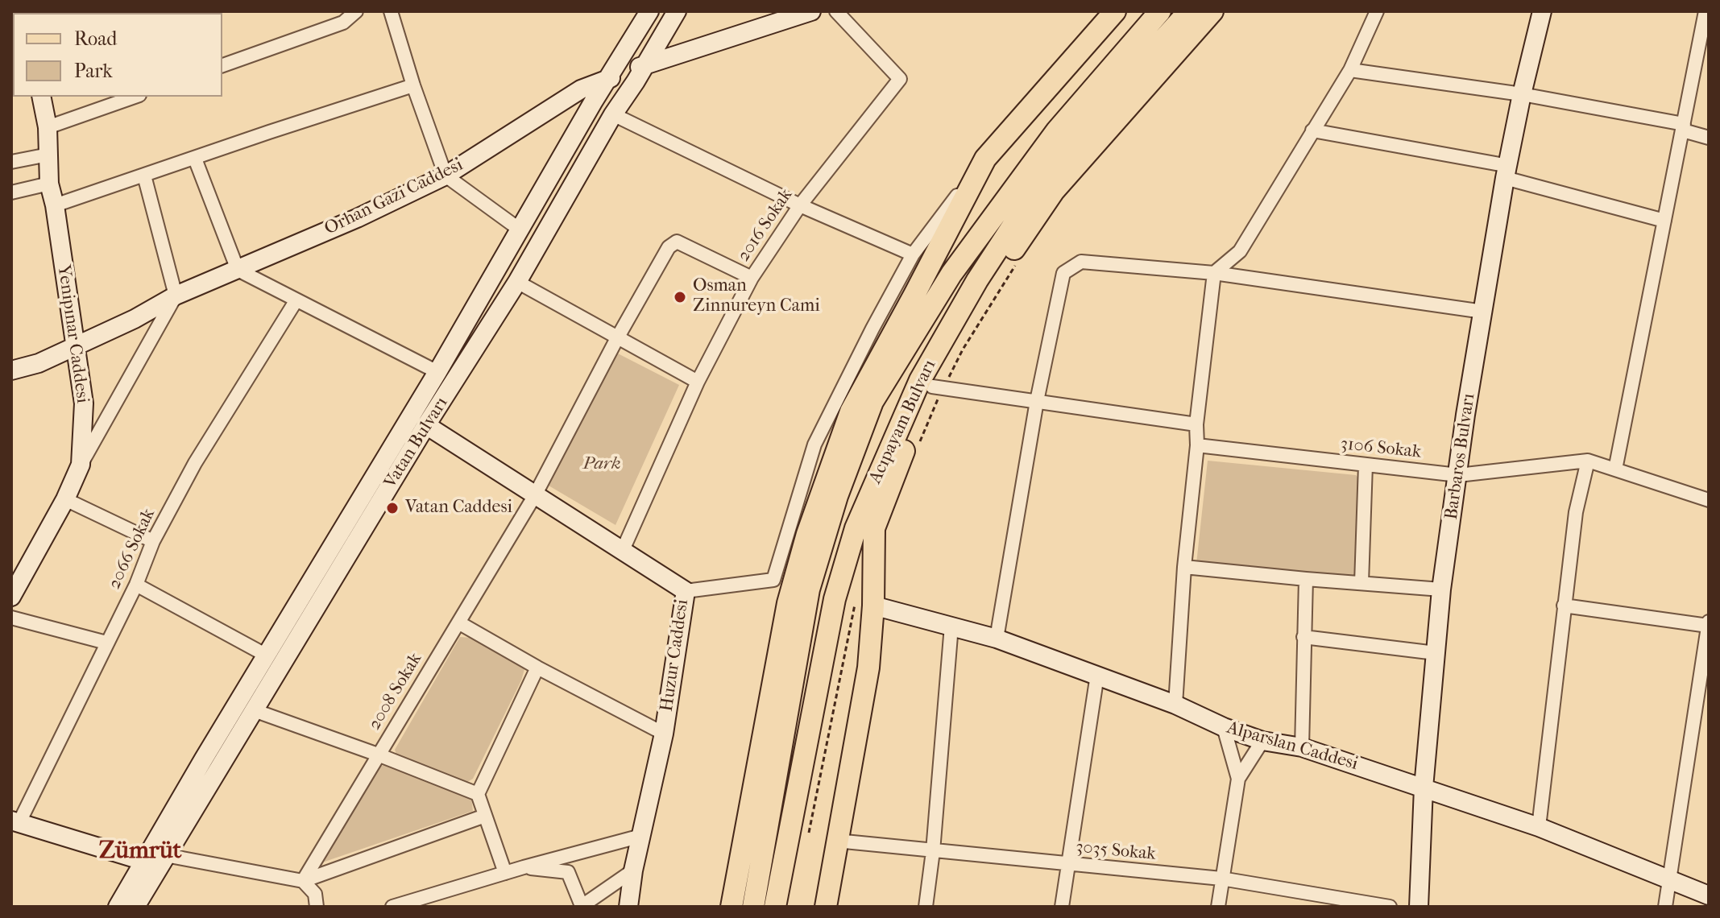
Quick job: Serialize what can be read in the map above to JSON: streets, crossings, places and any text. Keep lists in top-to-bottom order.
{
  "streets": {
    "main road": ["Acıpayam Bulvarı"],
    "street": [
      "Orhan Gazi Caddesi",
      "2016 Sokak",
      "Yenipınar Caddesi",
      "Vatan Bulvarı",
      "3106 Sokak",
      "Barbaros Bulvarı",
      "2066 Sokak",
      "Huzur Caddesi",
      "2008 Sokak",
      "Alparslan Caddesi",
      "3035 Sokak"
    ]
  },
  "crossings": [
    ["Orhan Gazi Caddesi", "Yenipınar Caddesi"],
    ["Orhan Gazi Caddesi", "Vatan Bulvarı"],
    ["2016 Sokak", "Huzur Caddesi"],
    ["2016 Sokak", "2008 Sokak"],
    ["Vatan Bulvarı", "Huzur Caddesi"],
    ["3106 Sokak", "Barbaros Bulvarı"],
    ["Barbaros Bulvarı", "Alparslan Caddesi"],
    ["Huzur Caddesi", "2008 Sokak"]
  ],
  "districts": ["Zümrüt"],
  "parks": ["Park"],
  "places": ["Osman Zinnureyn Cami", "Vatan Caddesi"],
  "legend": ["Road", "Park"]
}
